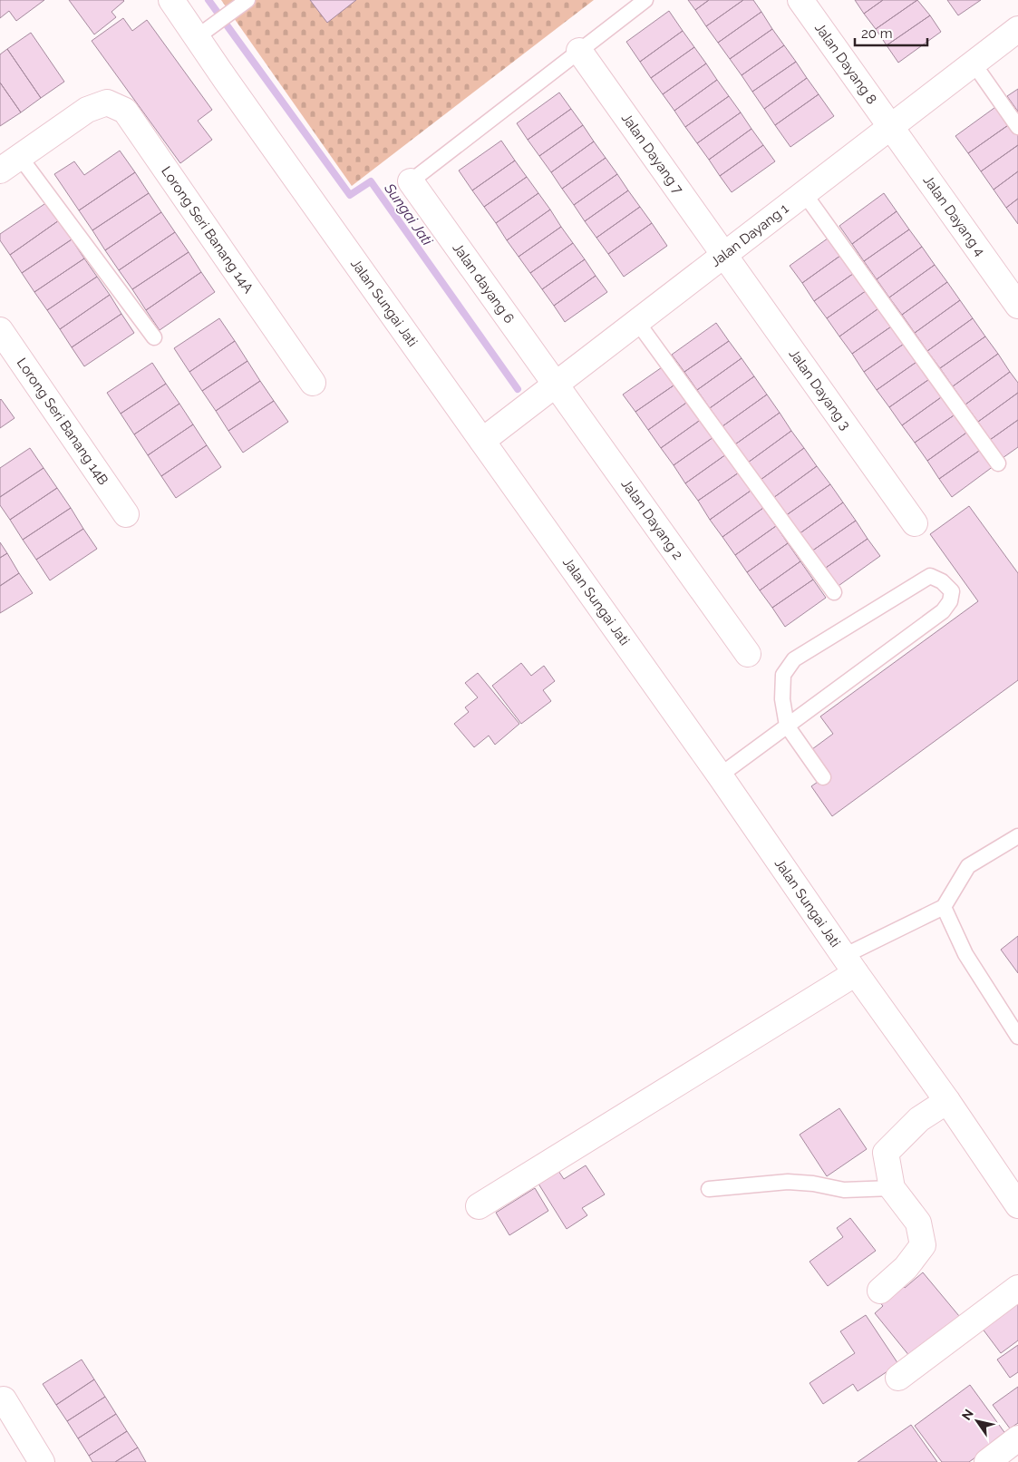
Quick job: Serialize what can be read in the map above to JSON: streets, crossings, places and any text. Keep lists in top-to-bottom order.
{
  "streets": {
    "street": [
      "Jalan Dayang 8",
      "Jalan Dayang 7",
      "Jalan Dayang 4",
      "Lorong Seri Banang 14A",
      "Jalan Dayang 1",
      "Jalan dayang 6",
      "Jalan Sungai Jati",
      "Jalan Dayang 3",
      "Lorong Seri Banang 14B",
      "Jalan Dayang 2"
    ]
  },
  "crossings": [
    ["Jalan Dayang 8", "Jalan Dayang 4"],
    ["Jalan Dayang 8", "Jalan Dayang 1"],
    ["Jalan Dayang 7", "Jalan Dayang 1"],
    ["Jalan Dayang 7", "Jalan Dayang 3"],
    ["Jalan Dayang 4", "Jalan Dayang 1"],
    ["Jalan Dayang 1", "Jalan dayang 6"],
    ["Jalan Dayang 1", "Jalan Sungai Jati"],
    ["Jalan Dayang 1", "Jalan Dayang 3"],
    ["Jalan Dayang 1", "Jalan Dayang 2"],
    ["Jalan dayang 6", "Jalan Dayang 2"]
  ],
  "water": ["Sungai Jati"],
  "scale_bar": "20 m",
  "north": "top left"
}
